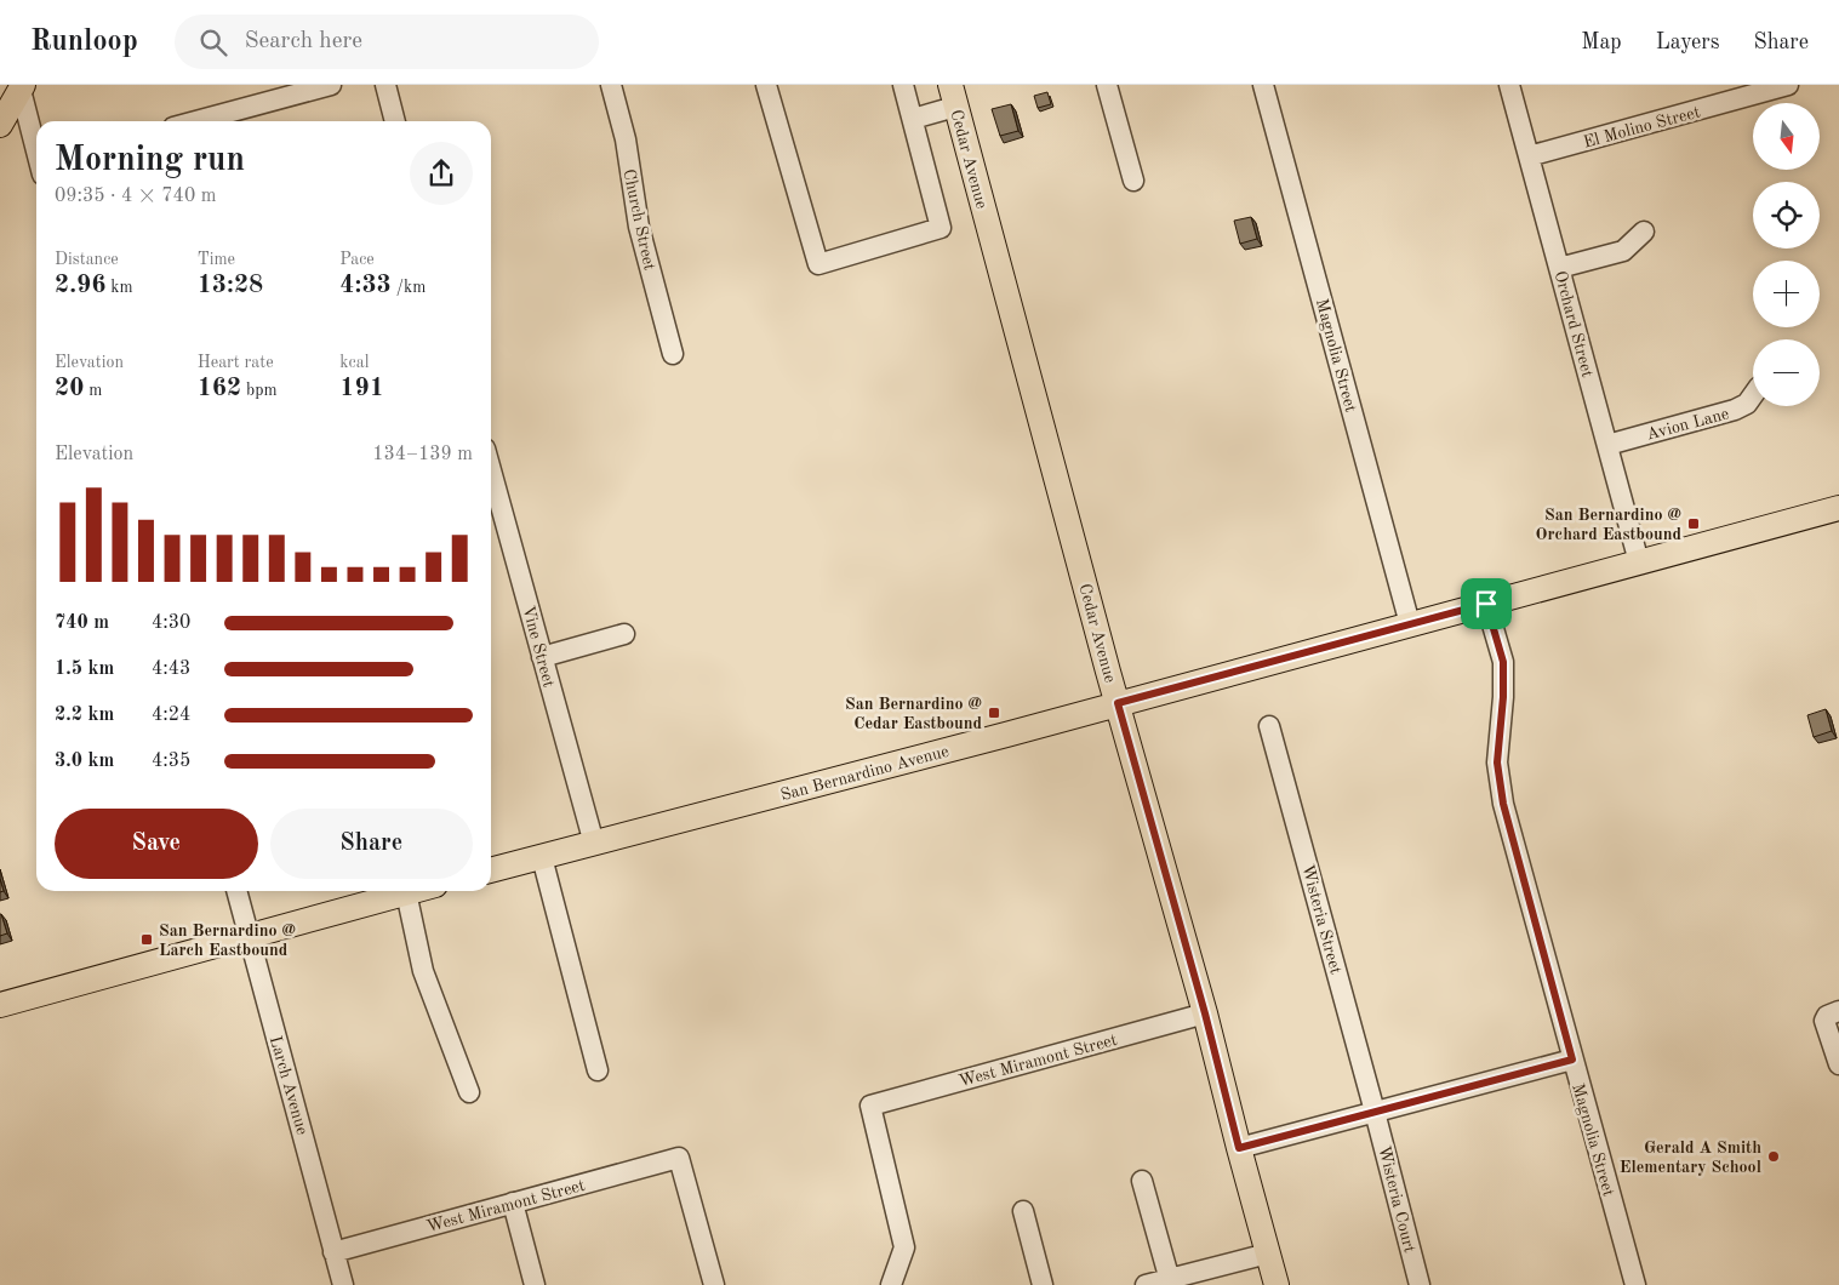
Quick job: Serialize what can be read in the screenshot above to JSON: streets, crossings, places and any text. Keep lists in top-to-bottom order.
{
  "streets": {
    "main road": ["Cedar Avenue", "San Bernardino Avenue"],
    "street": [
      "El Molino Street",
      "Church Street",
      "Orchard Street",
      "Magnolia Street",
      "Avion Lane",
      "Vine Street",
      "Wisteria Street",
      "West Miramont Street",
      "Larch Avenue",
      "Wisteria Court"
    ]
  },
  "crossings": [
    ["El Molino Street", "Orchard Street"],
    ["Cedar Avenue", "San Bernardino Avenue"],
    ["Cedar Avenue", "West Miramont Street"],
    ["Orchard Street", "Avion Lane"],
    ["Orchard Street", "San Bernardino Avenue"],
    ["Magnolia Street", "San Bernardino Avenue"],
    ["Vine Street", "San Bernardino Avenue"],
    ["Wisteria Street", "Wisteria Court"],
    ["West Miramont Street", "Larch Avenue"]
  ],
  "places": {
    "transit": ["San Bernardino @ Orchard Eastbound", "San Bernardino @ Cedar Eastbound", "San Bernardino @ Larch Eastbound"],
    "other": ["Gerald A Smith Elementary School"]
  },
  "north": "bottom",
  "page": {
    "header": "Runloop",
    "search": "Search here",
    "nav": ["Map", "Layers", "Share"],
    "map_buttons": ["+", "−"],
    "heading": ["Morning run", "09:35 · 4 × 740 m"],
    "stats": [
      ["Distance", "2.96 km"],
      ["Time", "13:28"],
      ["Pace", "4:33 /km"],
      ["Elevation", "20 m"],
      ["Heart rate", "162 bpm"],
      ["kcal", "191"]
    ],
    "chart": ["Elevation", "134–139 m"],
    "list": [
      {
        "name": "740 m",
        "note": "4:30"
      },
      {
        "name": "1.5 km",
        "note": "4:43"
      },
      {
        "name": "2.2 km",
        "note": "4:24"
      },
      {
        "name": "3.0 km",
        "note": "4:35"
      }
    ],
    "buttons": ["Save", "Share"]
  }
}
